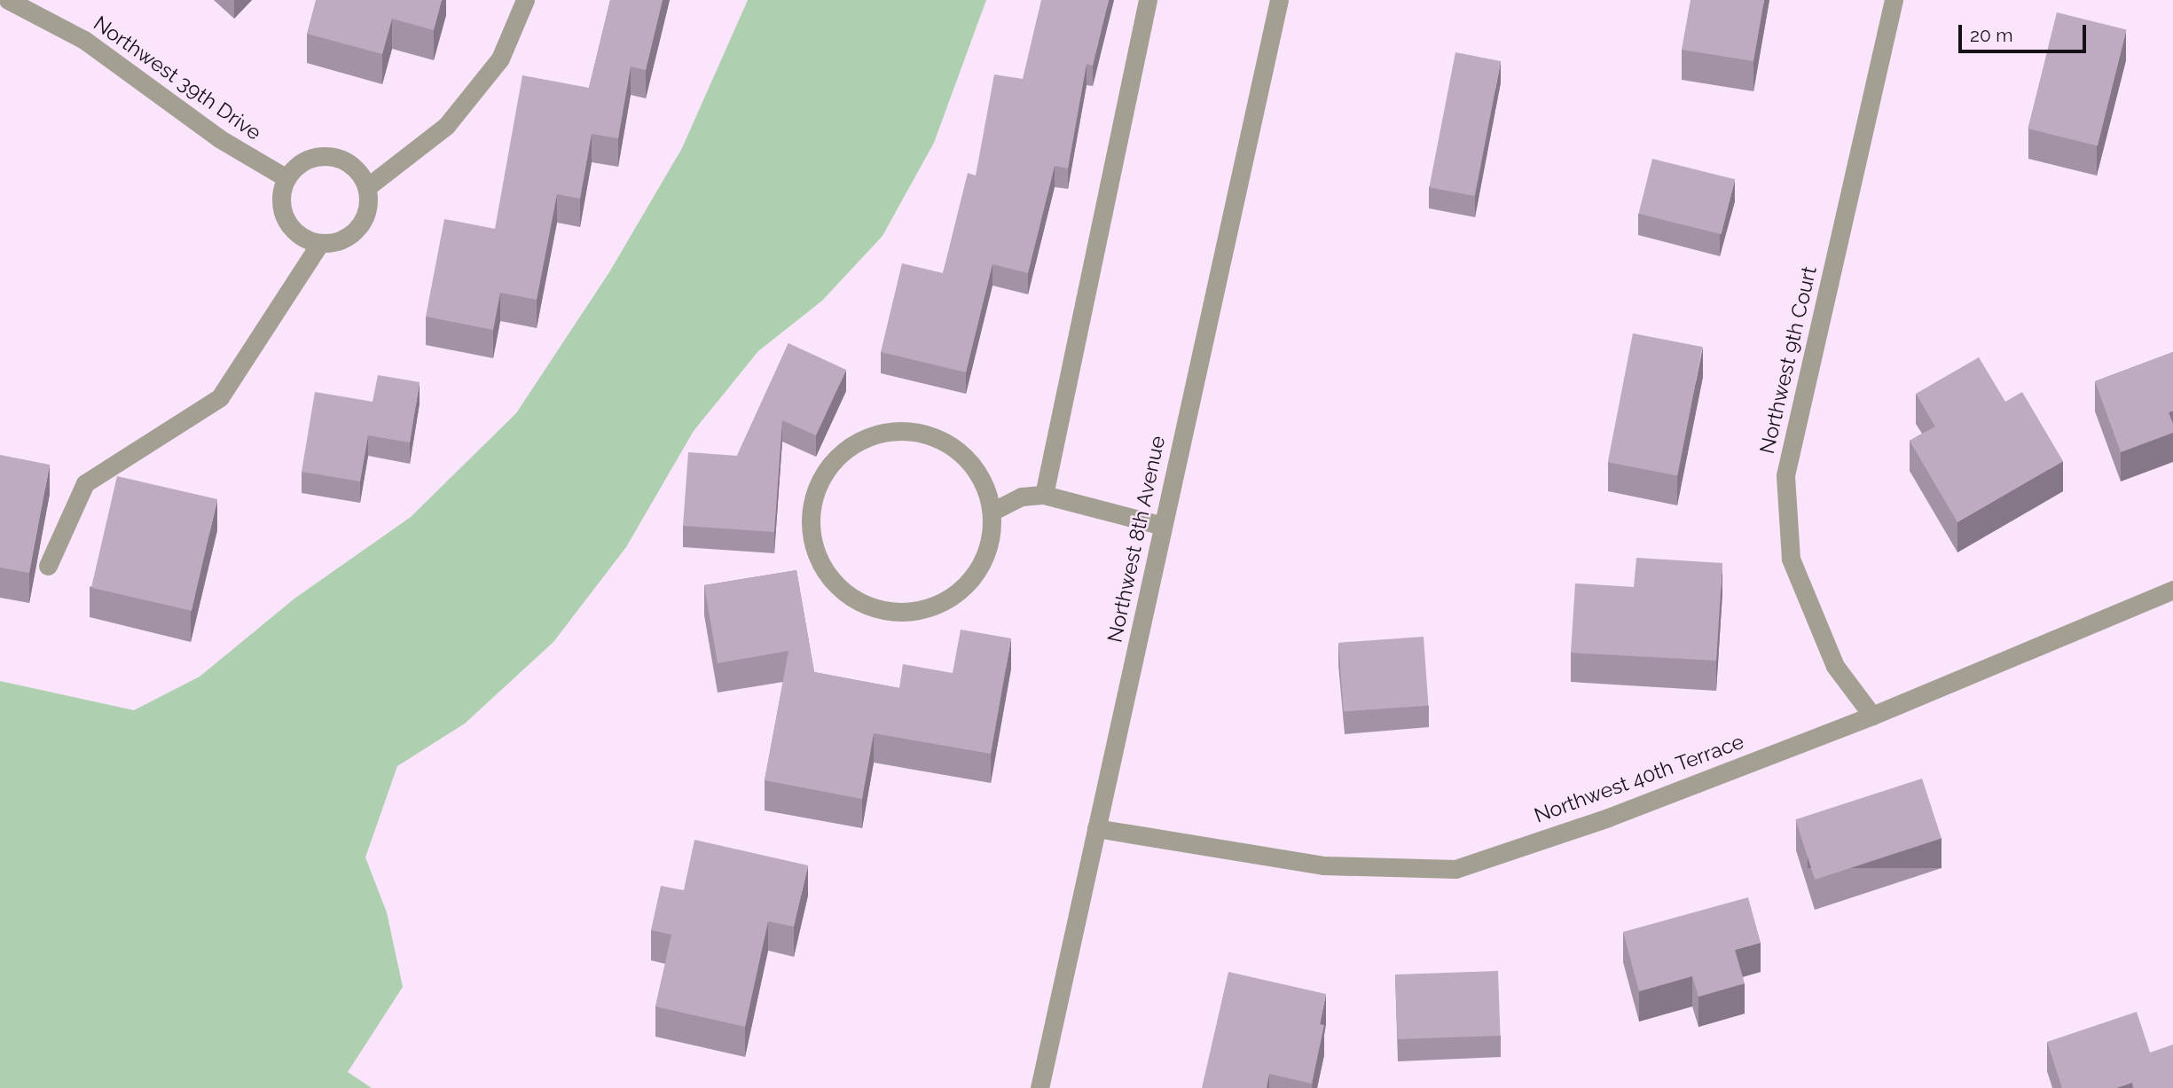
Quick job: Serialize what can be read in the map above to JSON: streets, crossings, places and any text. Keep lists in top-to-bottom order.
{
  "streets": {
    "street": [
      "Northwest 39th Drive",
      "Northwest 9th Court",
      "Northwest 8th Avenue",
      "Northwest 40th Terrace"
    ]
  },
  "crossings": [
    ["Northwest 9th Court", "Northwest 40th Terrace"],
    ["Northwest 8th Avenue", "Northwest 40th Terrace"]
  ],
  "scale_bar": "20 m"
}
